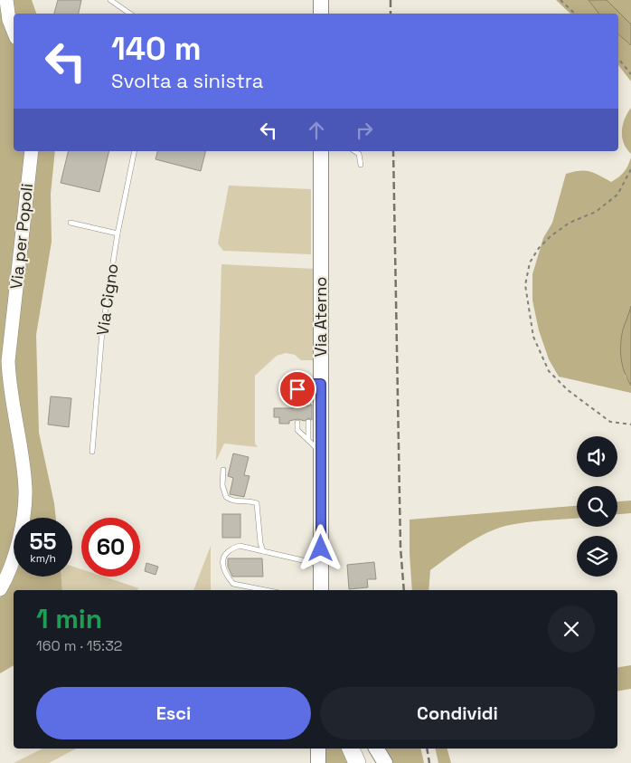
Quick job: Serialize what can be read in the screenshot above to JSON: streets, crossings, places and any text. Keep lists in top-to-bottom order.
{
  "streets": {
    "main road": ["Via per Popoli", "Via Aterno"],
    "lane": ["Via Cigno"]
  },
  "page": {
    "turn": ["140 m", "Svolta a sinistra"],
    "speed": "55 km/h",
    "limit": "60",
    "heading": ["1 min", "160 m · 15:32"],
    "buttons": ["Esci", "Condividi"]
  }
}
